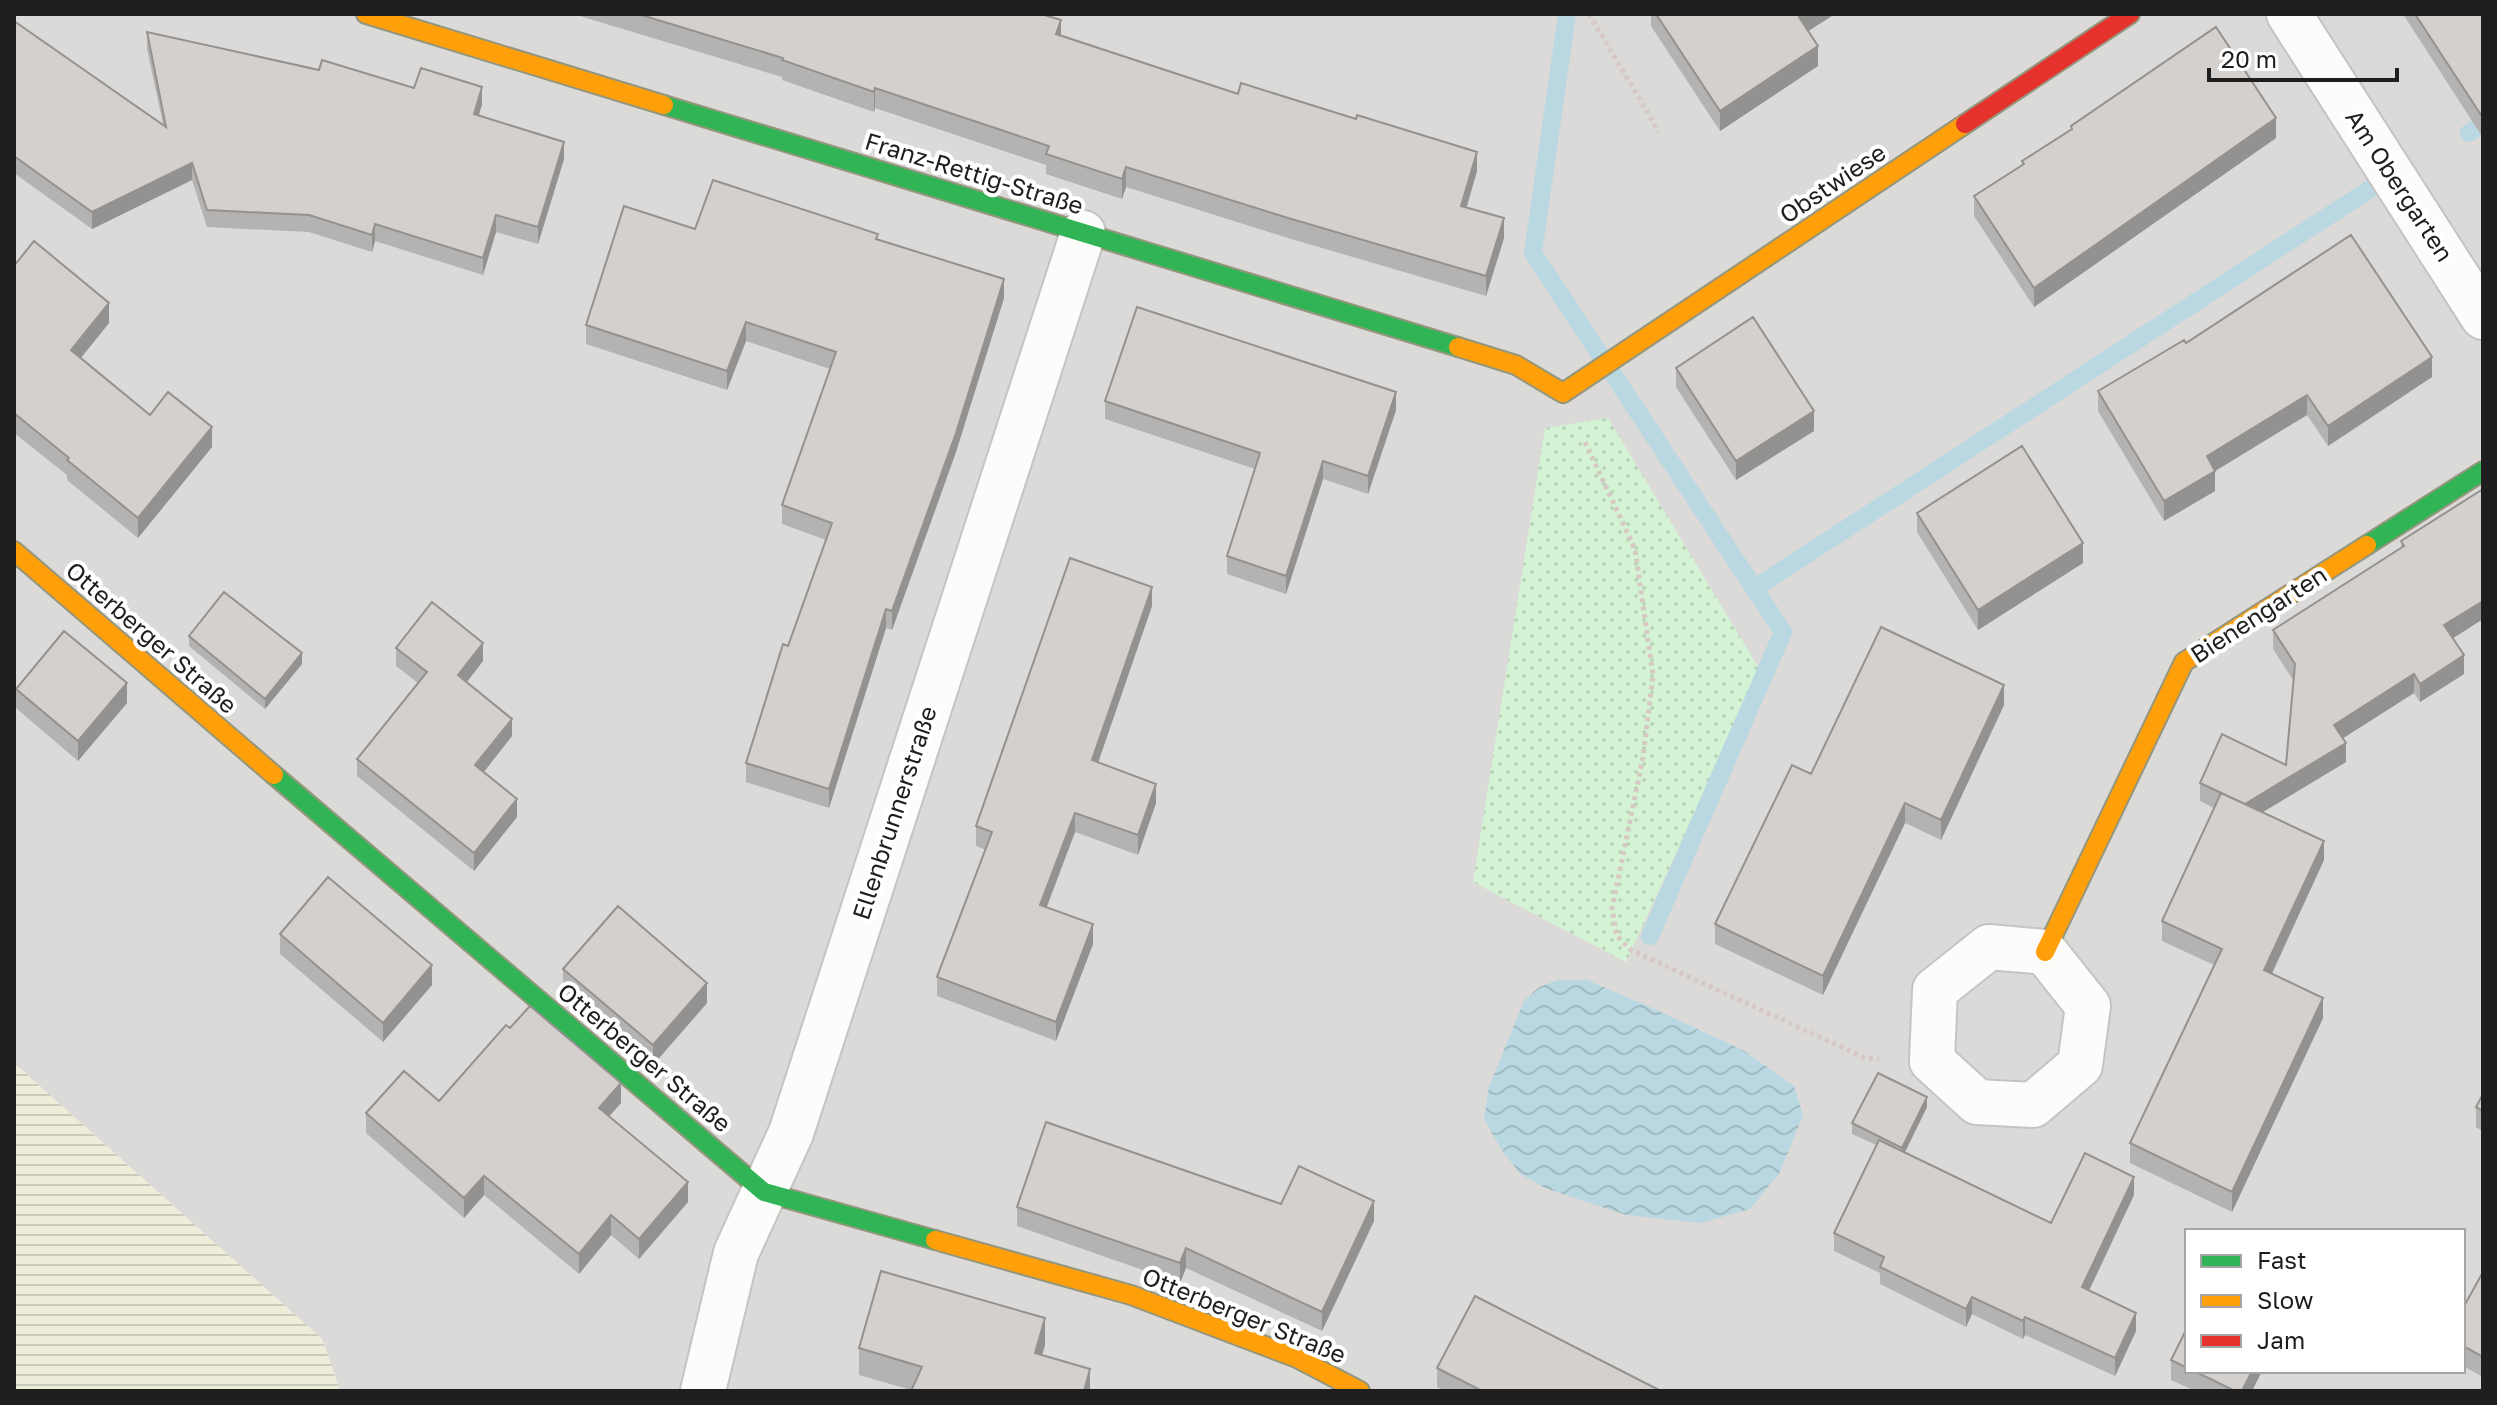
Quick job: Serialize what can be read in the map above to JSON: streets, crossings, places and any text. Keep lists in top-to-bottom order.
{
  "streets": {
    "street": [
      "Franz-Rettig-Straße",
      "Obstwiese",
      "Am Obergarten",
      "Bienengarten",
      "Otterberger Straße",
      "Ellenbrunnerstraße"
    ]
  },
  "crossings": [
    ["Franz-Rettig-Straße", "Obstwiese"],
    ["Franz-Rettig-Straße", "Ellenbrunnerstraße"],
    ["Otterberger Straße", "Ellenbrunnerstraße"]
  ],
  "legend": ["Fast", "Slow", "Jam"],
  "scale_bar": "20 m"
}
